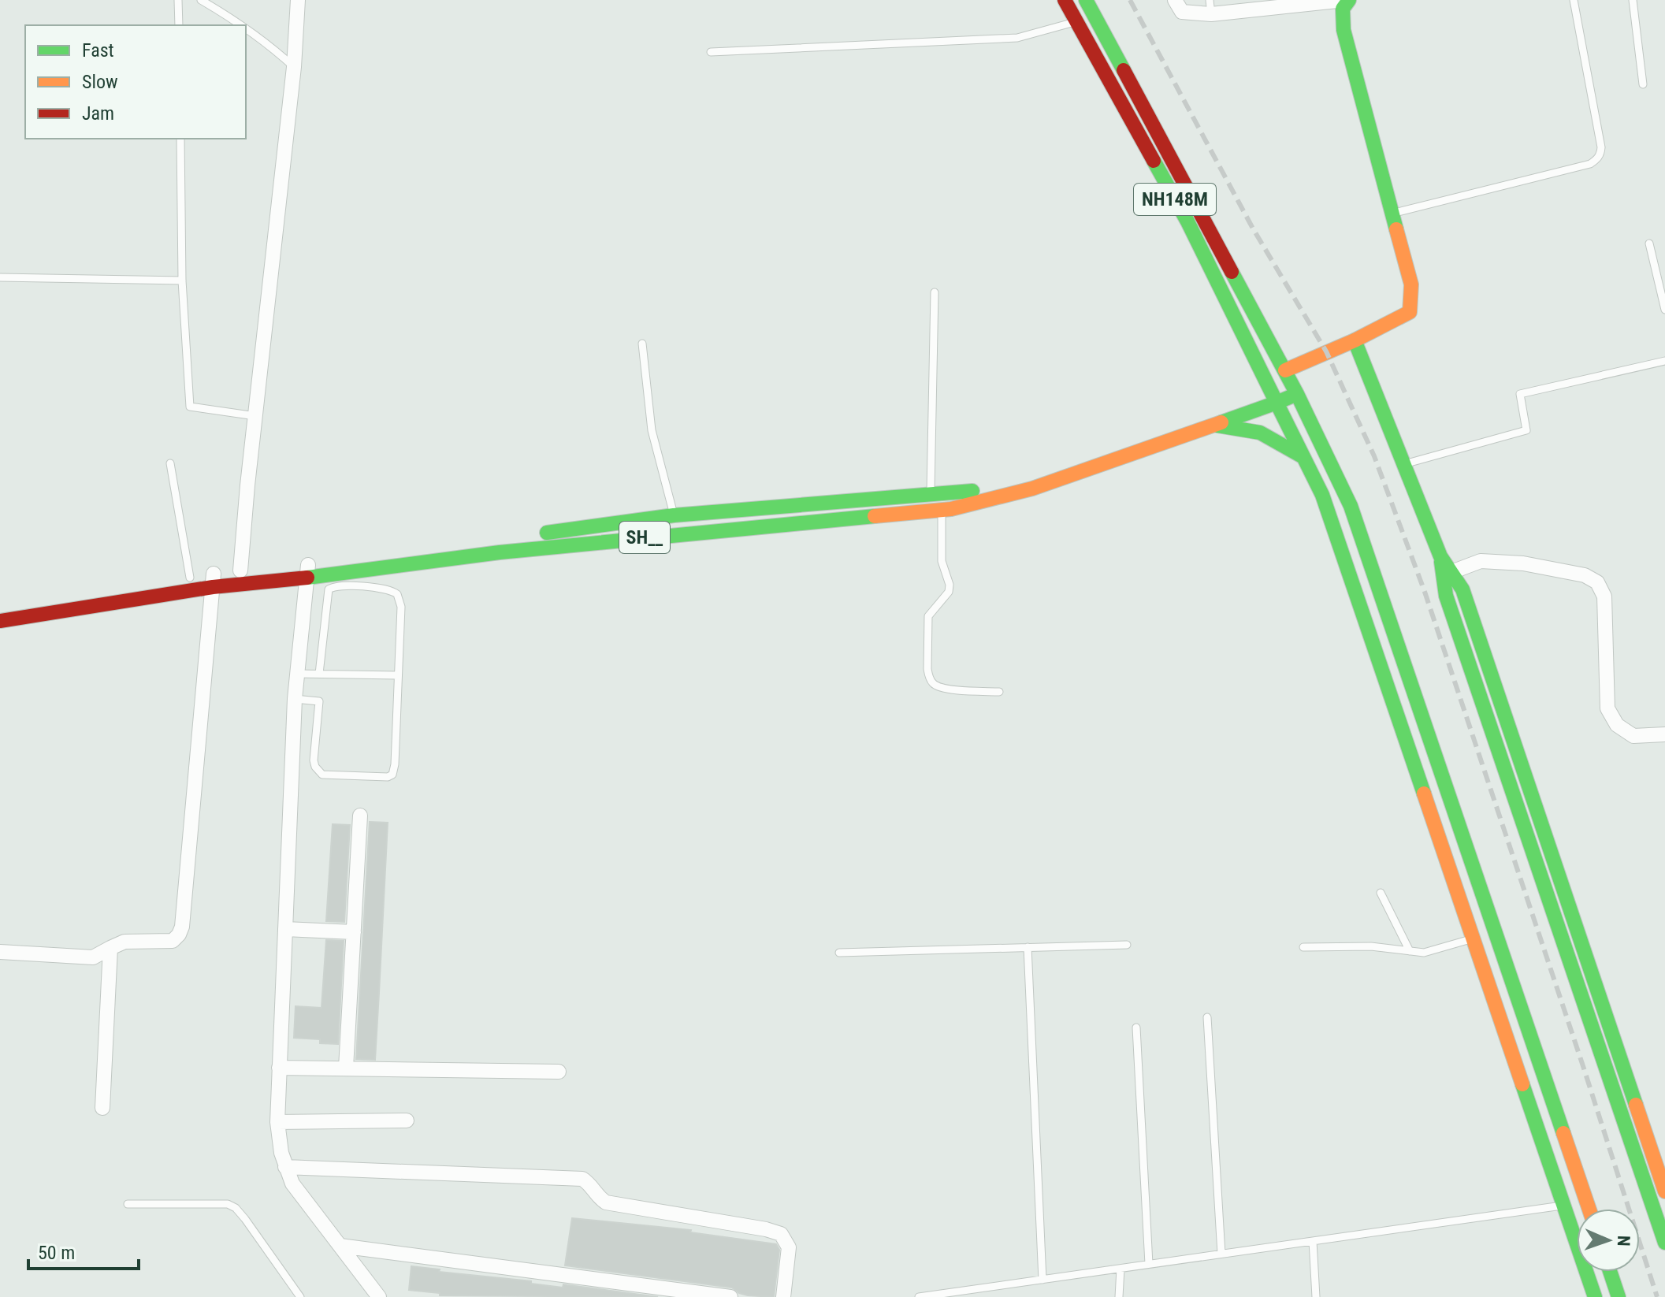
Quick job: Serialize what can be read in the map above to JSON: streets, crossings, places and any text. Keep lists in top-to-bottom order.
{
  "streets": {
    "main road": ["NH148M", "SH__"]
  },
  "crossings": [
    ["NH148M", "SH__"]
  ],
  "legend": ["Fast", "Slow", "Jam"],
  "scale_bar": "50 m",
  "north": "right"
}
